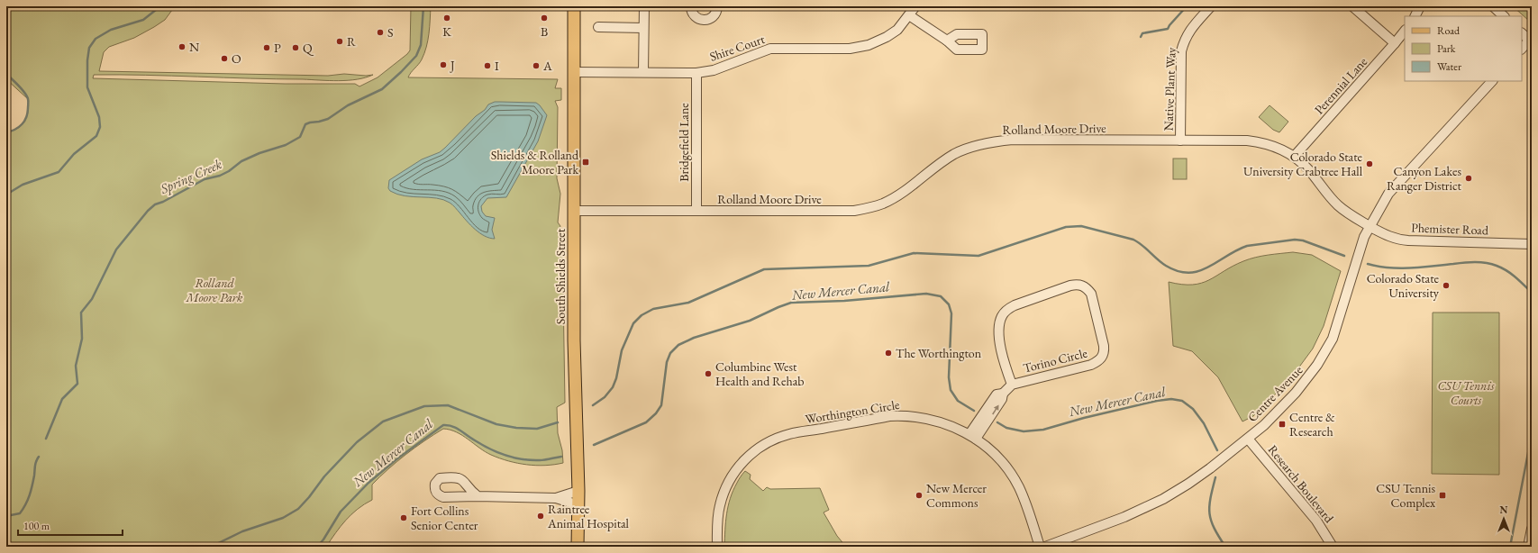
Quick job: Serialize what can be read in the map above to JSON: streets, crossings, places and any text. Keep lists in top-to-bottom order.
{
  "streets": {
    "main road": ["South Shields Street"],
    "street": [
      "Shire Court",
      "Perennial Lane",
      "Native Plant Way",
      "Rolland Moore Drive",
      "Bridgefield Lane",
      "Phemister Road",
      "Torino Circle",
      "Centre Avenue",
      "Worthington Circle",
      "Research Boulevard"
    ]
  },
  "crossings": [
    ["Shire Court", "Bridgefield Lane"],
    ["Shire Court", "South Shields Street"],
    ["Perennial Lane", "Rolland Moore Drive"],
    ["Native Plant Way", "Rolland Moore Drive"],
    ["Rolland Moore Drive", "Bridgefield Lane"],
    ["Rolland Moore Drive", "Phemister Road"],
    ["Rolland Moore Drive", "South Shields Street"],
    ["Rolland Moore Drive", "Centre Avenue"],
    ["Phemister Road", "Centre Avenue"],
    ["Torino Circle", "Worthington Circle"],
    ["Centre Avenue", "Research Boulevard"]
  ],
  "water": ["Spring Creek", "New Mercer Canal"],
  "parks": ["Rolland Moore Park", "CSU Tennis Courts"],
  "places": {
    "other": [
      "K",
      "B",
      "S",
      "R",
      "N",
      "P",
      "Q",
      "O",
      "J",
      "I",
      "A",
      "Colorado State University Crabtree Hall",
      "Canyon Lakes Ranger District",
      "Colorado State University",
      "The Worthington",
      "Columbine West Health and Rehab",
      "New Mercer Commons",
      "Raintree Animal Hospital",
      "Fort Collins Senior Center"
    ],
    "transit": ["Shields & Rolland Moore Park", "Centre & Research", "CSU Tennis Complex"]
  },
  "legend": ["Road", "Park", "Water"],
  "scale_bar": "100 m",
  "north": "top"
}
